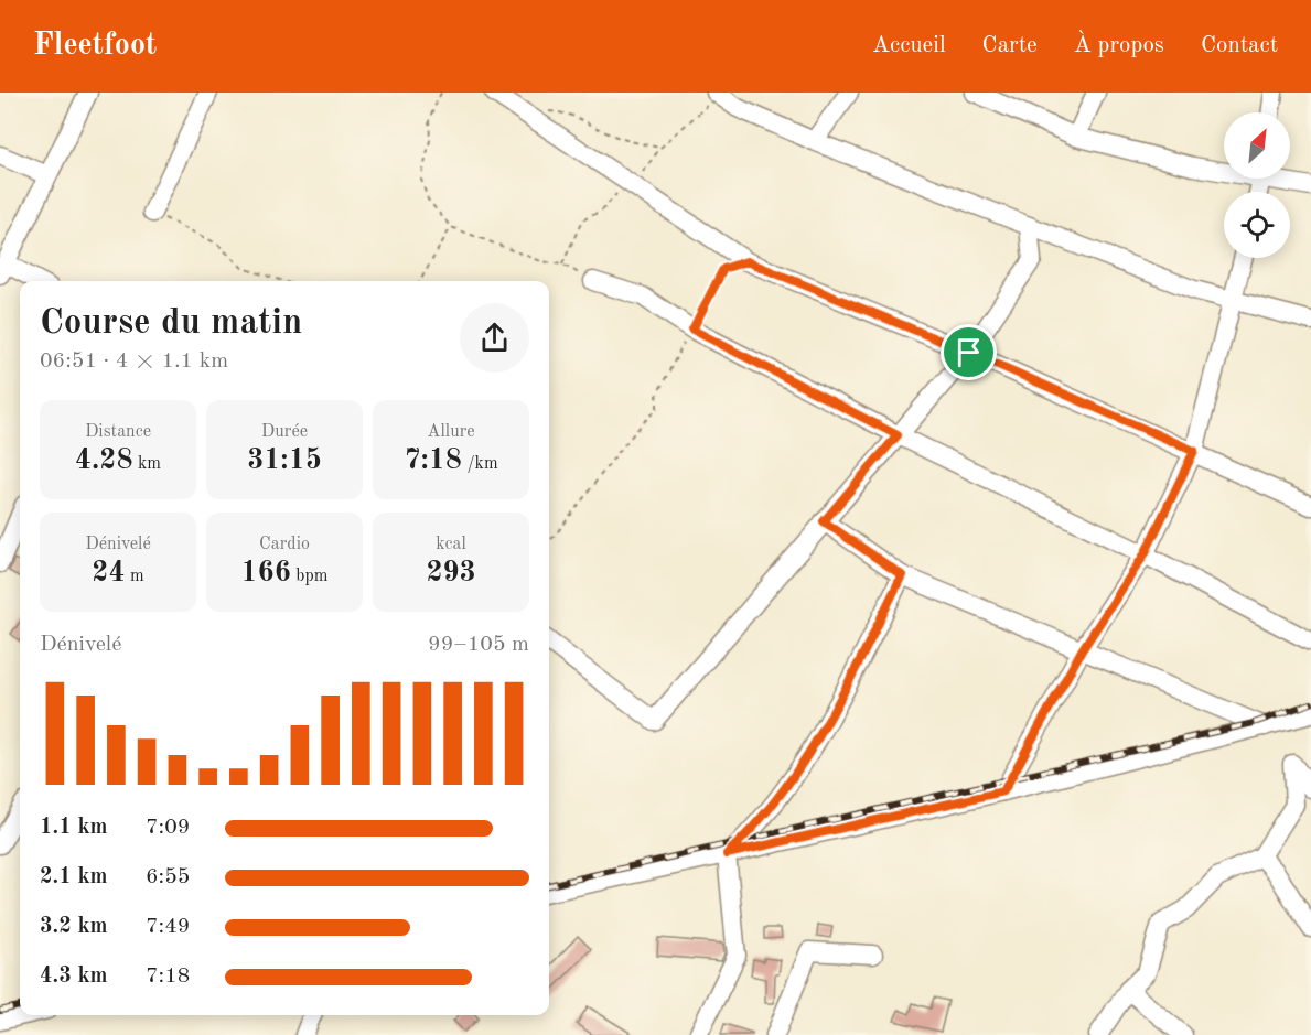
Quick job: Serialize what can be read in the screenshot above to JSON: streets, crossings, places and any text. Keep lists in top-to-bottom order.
{
  "north": "top right",
  "page": {
    "header": "Fleetfoot",
    "nav": [
      "Accueil",
      "Carte",
      "À propos",
      "Contact"
    ],
    "heading": ["Course du matin", "06:51 · 4 × 1.1 km"],
    "stats": [
      ["Distance", "4.28 km"],
      ["Durée", "31:15"],
      ["Allure", "7:18 /km"],
      ["Dénivelé", "24 m"],
      ["Cardio", "166 bpm"],
      ["kcal", "293"]
    ],
    "chart": ["Dénivelé", "99–105 m"],
    "list": [
      {
        "name": "1.1 km",
        "note": "7:09"
      },
      {
        "name": "2.1 km",
        "note": "6:55"
      },
      {
        "name": "3.2 km",
        "note": "7:49"
      },
      {
        "name": "4.3 km",
        "note": "7:18"
      }
    ]
  }
}
